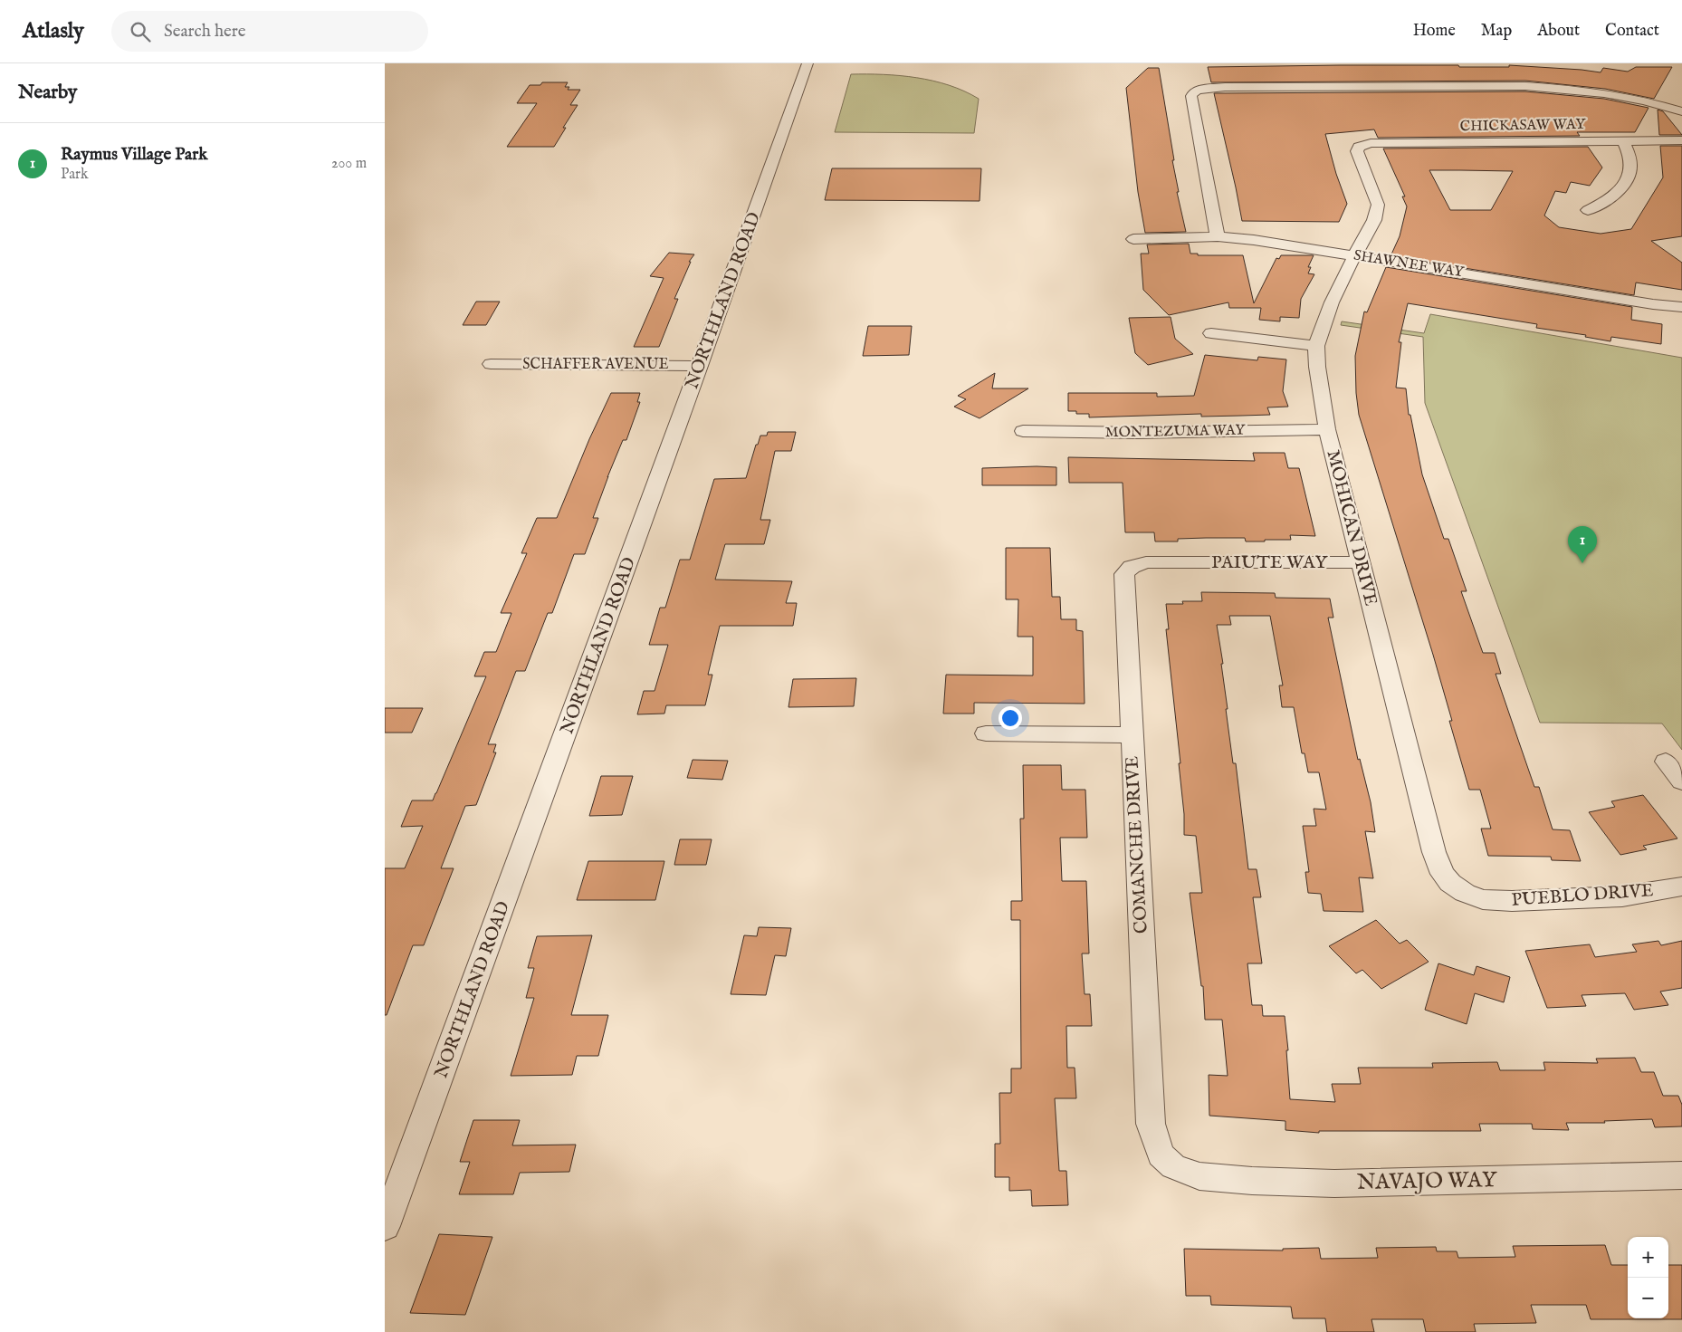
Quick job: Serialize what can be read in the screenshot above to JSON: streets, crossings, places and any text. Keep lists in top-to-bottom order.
{
  "streets": {
    "street": [
      "CHICKASAW WAY",
      "SHAWNEE WAY",
      "NORTHLAND ROAD",
      "SCHAFFER AVENUE",
      "MONTEZUMA WAY",
      "MOHICAN DRIVE",
      "PAIUTE WAY",
      "COMANCHE DRIVE",
      "PUEBLO DRIVE",
      "NAVAJO WAY"
    ]
  },
  "crossings": [
    ["CHICKASAW WAY", "MOHICAN DRIVE"],
    ["SHAWNEE WAY", "MOHICAN DRIVE"],
    ["NORTHLAND ROAD", "SCHAFFER AVENUE"],
    ["MONTEZUMA WAY", "MOHICAN DRIVE"],
    ["MOHICAN DRIVE", "PAIUTE WAY"],
    ["MOHICAN DRIVE", "PUEBLO DRIVE"],
    ["PAIUTE WAY", "COMANCHE DRIVE"],
    ["COMANCHE DRIVE", "NAVAJO WAY"]
  ],
  "page": {
    "header": "Atlasly",
    "search": "Search here",
    "nav": [
      "Home",
      "Map",
      "About",
      "Contact"
    ],
    "heading": "Nearby",
    "list": [
      {
        "mark": "1",
        "name": "Raymus Village Park",
        "note": "Park",
        "value": "200 m"
      }
    ],
    "pins": "1",
    "map_buttons": ["+", "−"]
  }
}
